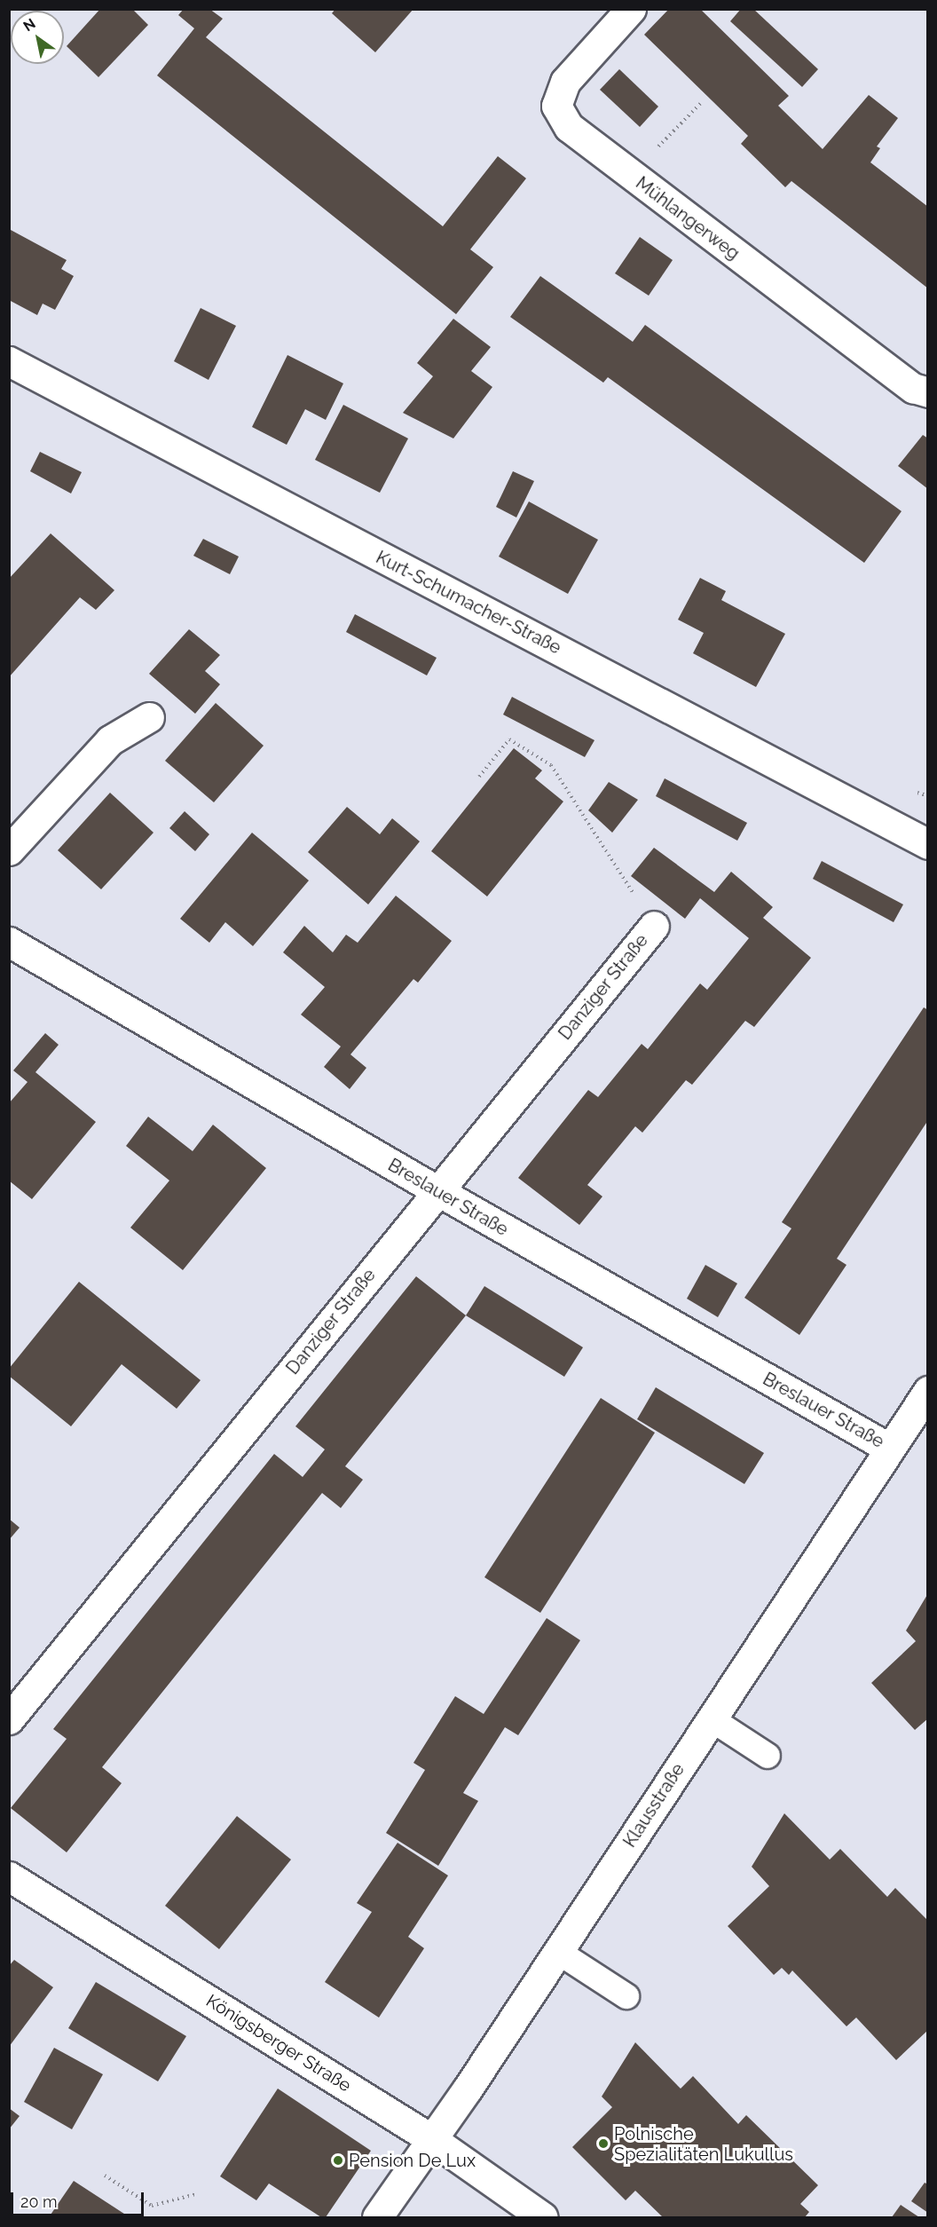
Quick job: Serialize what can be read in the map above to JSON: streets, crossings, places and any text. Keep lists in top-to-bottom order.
{
  "streets": {
    "street": [
      "Mühlangerweg",
      "Kurt-Schumacher-Straße",
      "Danziger Straße",
      "Breslauer Straße",
      "Klausstraße",
      "Königsberger Straße"
    ]
  },
  "crossings": [
    ["Danziger Straße", "Breslauer Straße"],
    ["Breslauer Straße", "Klausstraße"],
    ["Klausstraße", "Königsberger Straße"]
  ],
  "places": ["Polnische Spezialitäten Lukullus", "Pension De Lux"],
  "scale_bar": "20 m",
  "north": "top left"
}
